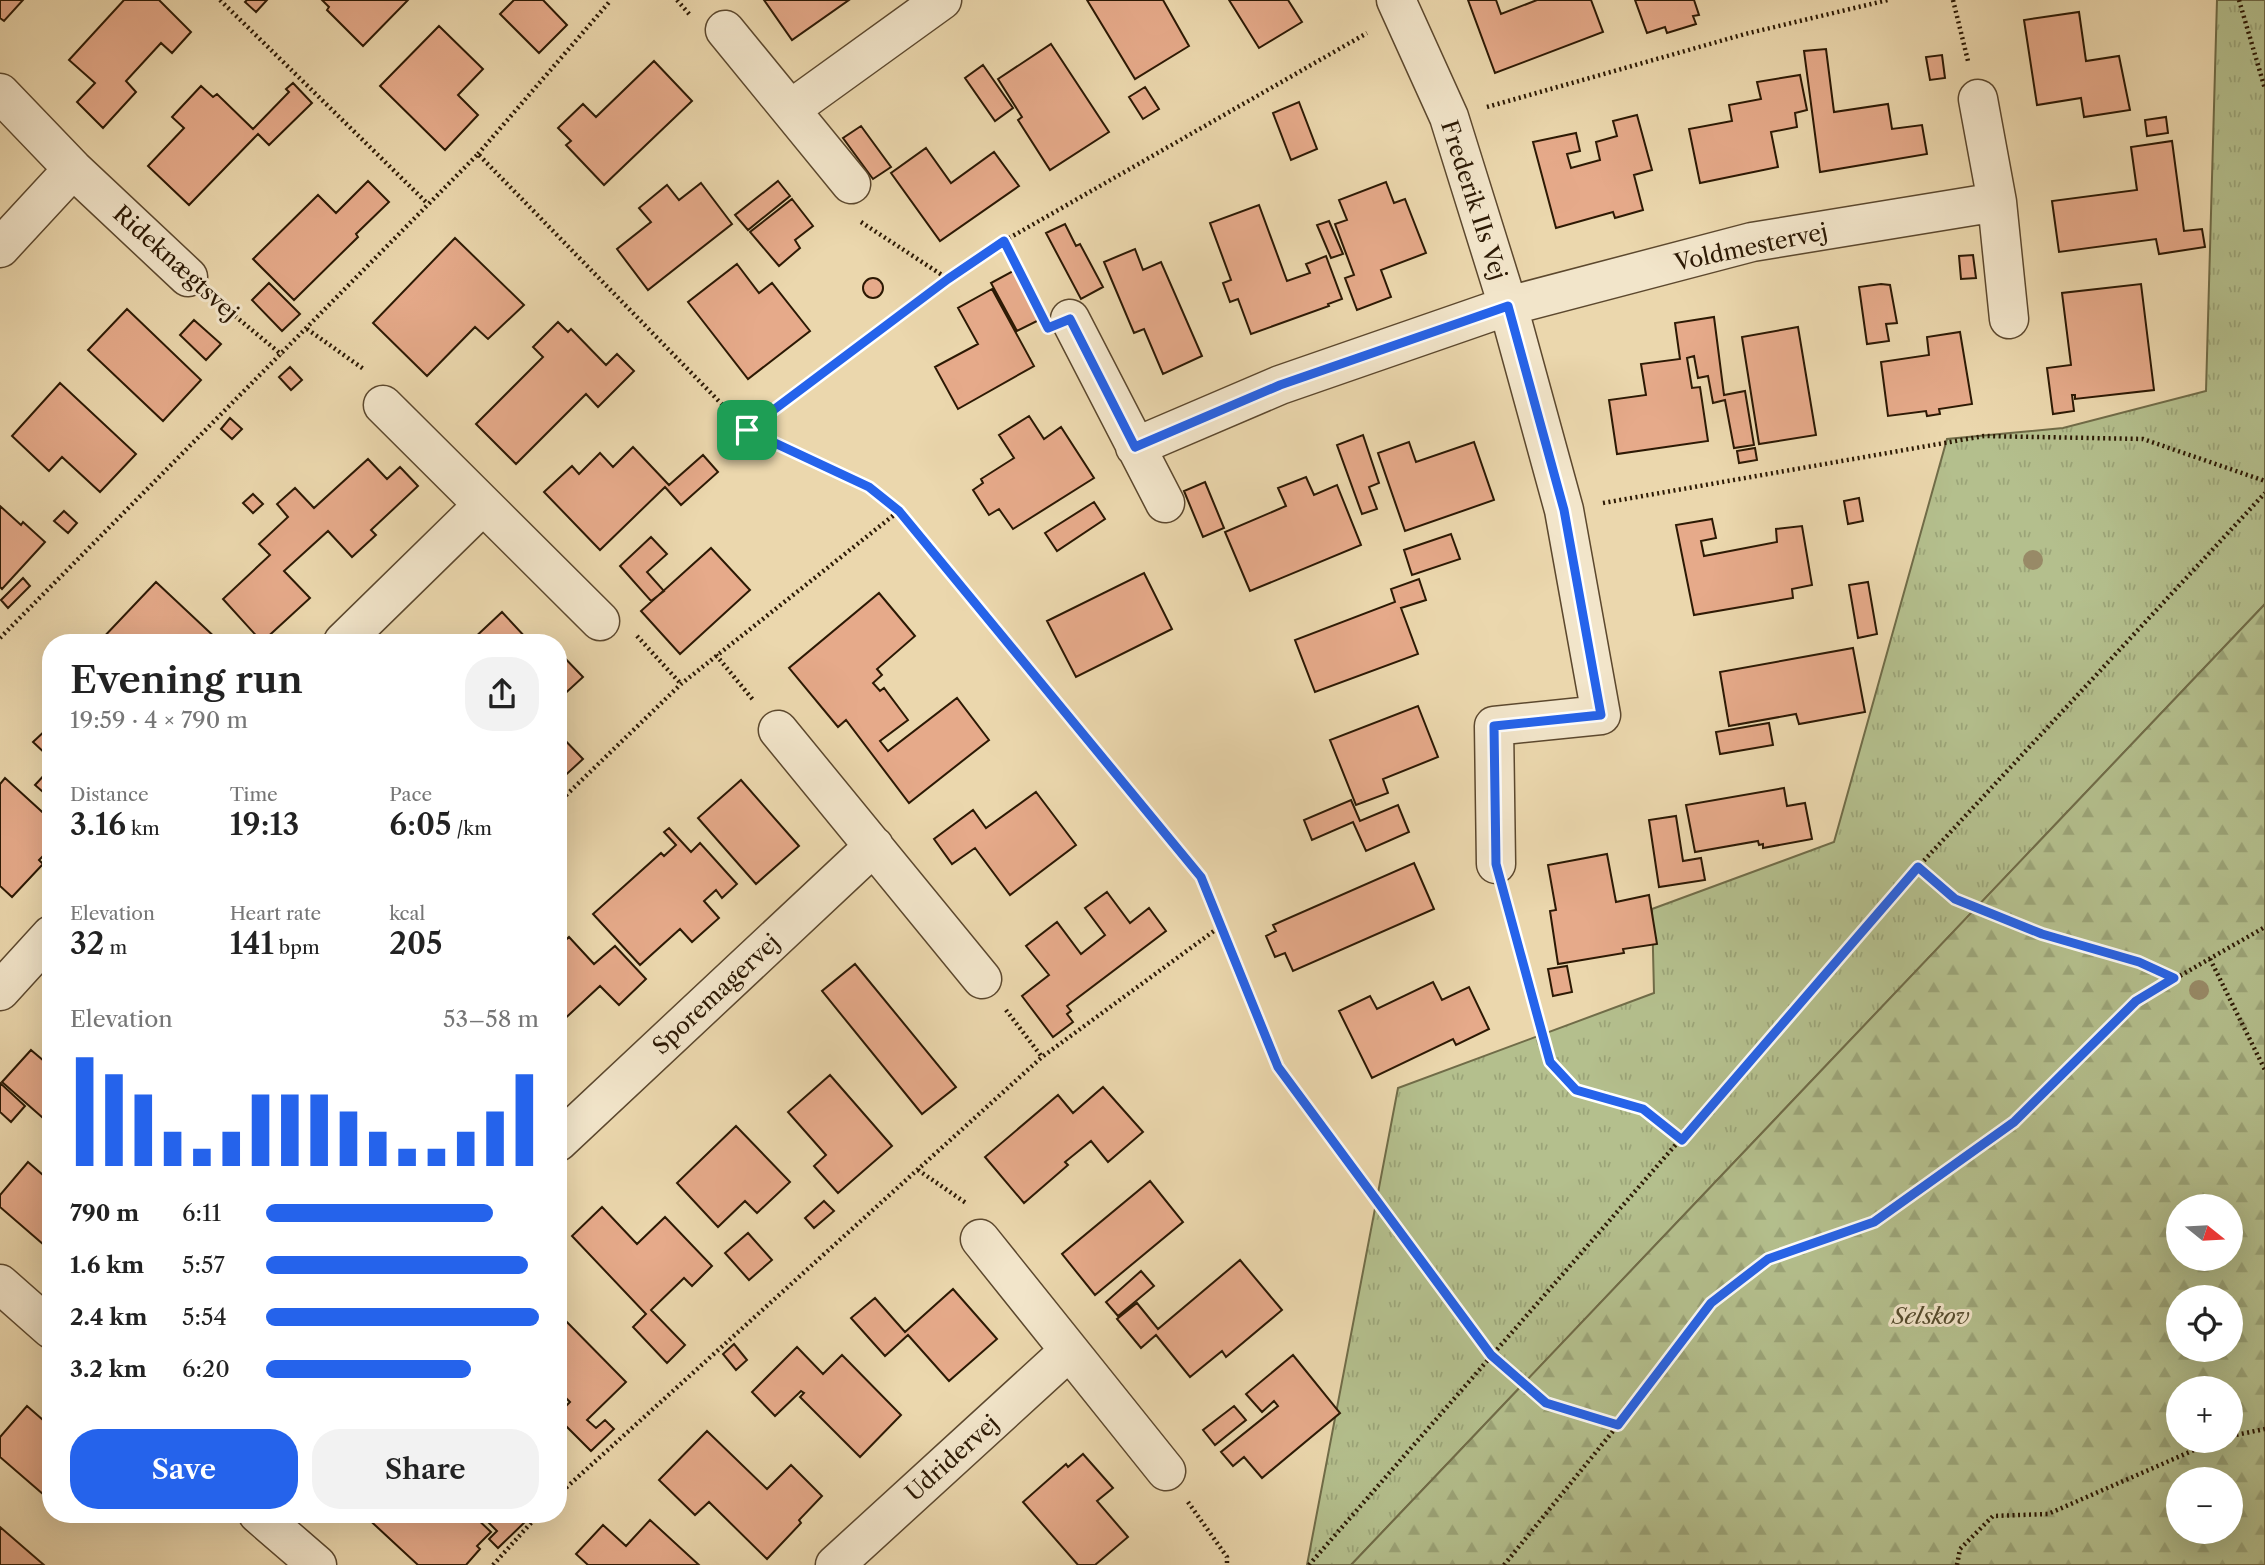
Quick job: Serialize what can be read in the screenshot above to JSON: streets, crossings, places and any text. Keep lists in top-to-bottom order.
{
  "streets": {
    "street": [
      "Frederik IIs Vej",
      "Voldmestervej",
      "Rideknægtsvej",
      "Sporemagervej",
      "Udridervej"
    ]
  },
  "crossings": [
    ["Frederik IIs Vej", "Voldmestervej"]
  ],
  "parks": ["Selskov"],
  "north": "right",
  "page": {
    "heading": ["Evening run", "19:59 · 4 × 790 m"],
    "stats": [
      ["Distance", "3.16 km"],
      ["Time", "19:13"],
      ["Pace", "6:05 /km"],
      ["Elevation", "32 m"],
      ["Heart rate", "141 bpm"],
      ["kcal", "205"]
    ],
    "chart": ["Elevation", "53–58 m"],
    "list": [
      {
        "name": "790 m",
        "note": "6:11"
      },
      {
        "name": "1.6 km",
        "note": "5:57"
      },
      {
        "name": "2.4 km",
        "note": "5:54"
      },
      {
        "name": "3.2 km",
        "note": "6:20"
      }
    ],
    "map_buttons": ["+", "−"],
    "buttons": ["Save", "Share"]
  }
}
